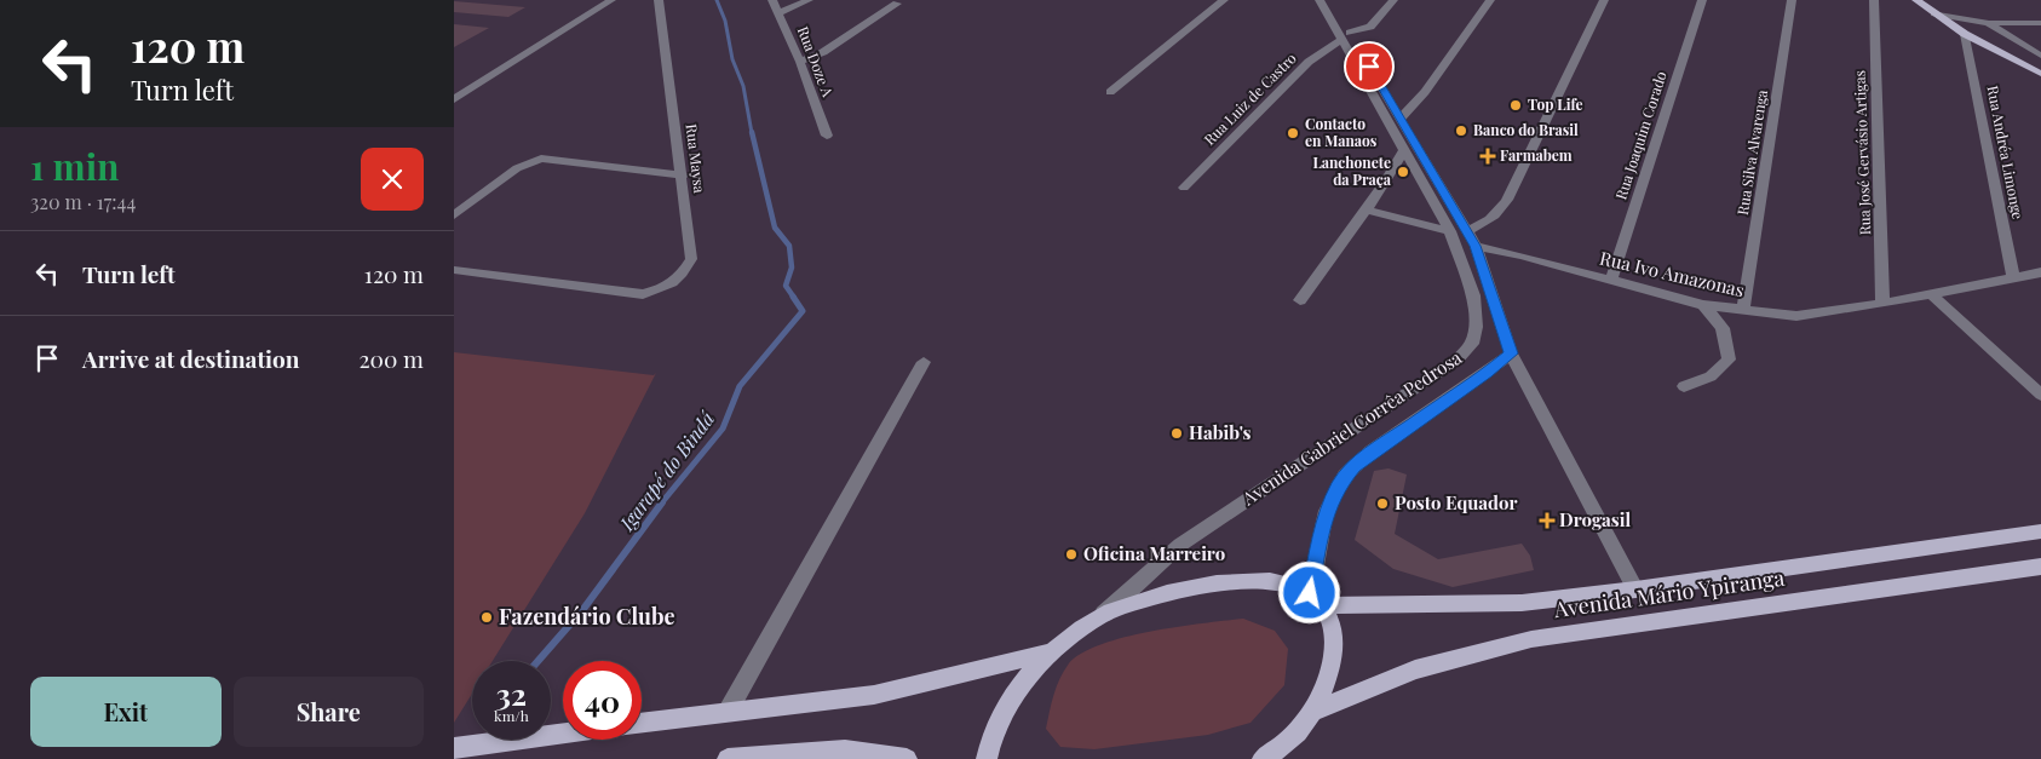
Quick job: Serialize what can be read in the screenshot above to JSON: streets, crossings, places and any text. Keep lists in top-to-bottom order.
{
  "streets": {
    "main road": ["Avenida Mário Ypiranga"],
    "street": [
      "Rua Doze A",
      "Rua Luiz de Castro",
      "Rua Joaquim Corado",
      "Rua Silva Alvarenga",
      "Rua José Gervásio Artigas",
      "Rua Andréa Limonge",
      "Rua Maysa",
      "Rua Ivo Amazonas",
      "Avenida Gabriel Corrêa Pedrosa"
    ]
  },
  "crossings": [
    ["Rua Luiz de Castro", "Avenida Gabriel Corrêa Pedrosa"],
    ["Rua Joaquim Corado", "Rua Ivo Amazonas"],
    ["Rua Silva Alvarenga", "Rua Ivo Amazonas"],
    ["Rua José Gervásio Artigas", "Rua Ivo Amazonas"],
    ["Rua Andréa Limonge", "Rua Ivo Amazonas"],
    ["Rua Ivo Amazonas", "Avenida Gabriel Corrêa Pedrosa"],
    ["Avenida Gabriel Corrêa Pedrosa", "Avenida Mário Ypiranga"]
  ],
  "water": ["Igarapé do Bindá"],
  "places": {
    "other": [
      "Top Life",
      "Banco do Brasil",
      "Contacto en Manaos",
      "Lanchonete da Praça",
      "Habib's",
      "Posto Equador",
      "Oficina Marreiro",
      "Fazendário Clube"
    ],
    "health": ["Farmabem", "Drogasil"]
  },
  "page": {
    "turn": ["120 m", "Turn left"],
    "heading": ["1 min", "320 m · 17:44"],
    "list": [
      {
        "name": "Turn left",
        "value": "120 m"
      },
      {
        "name": "Arrive at destination",
        "value": "200 m"
      }
    ],
    "speed": "32 km/h",
    "limit": "40",
    "buttons": ["Exit", "Share"]
  }
}
